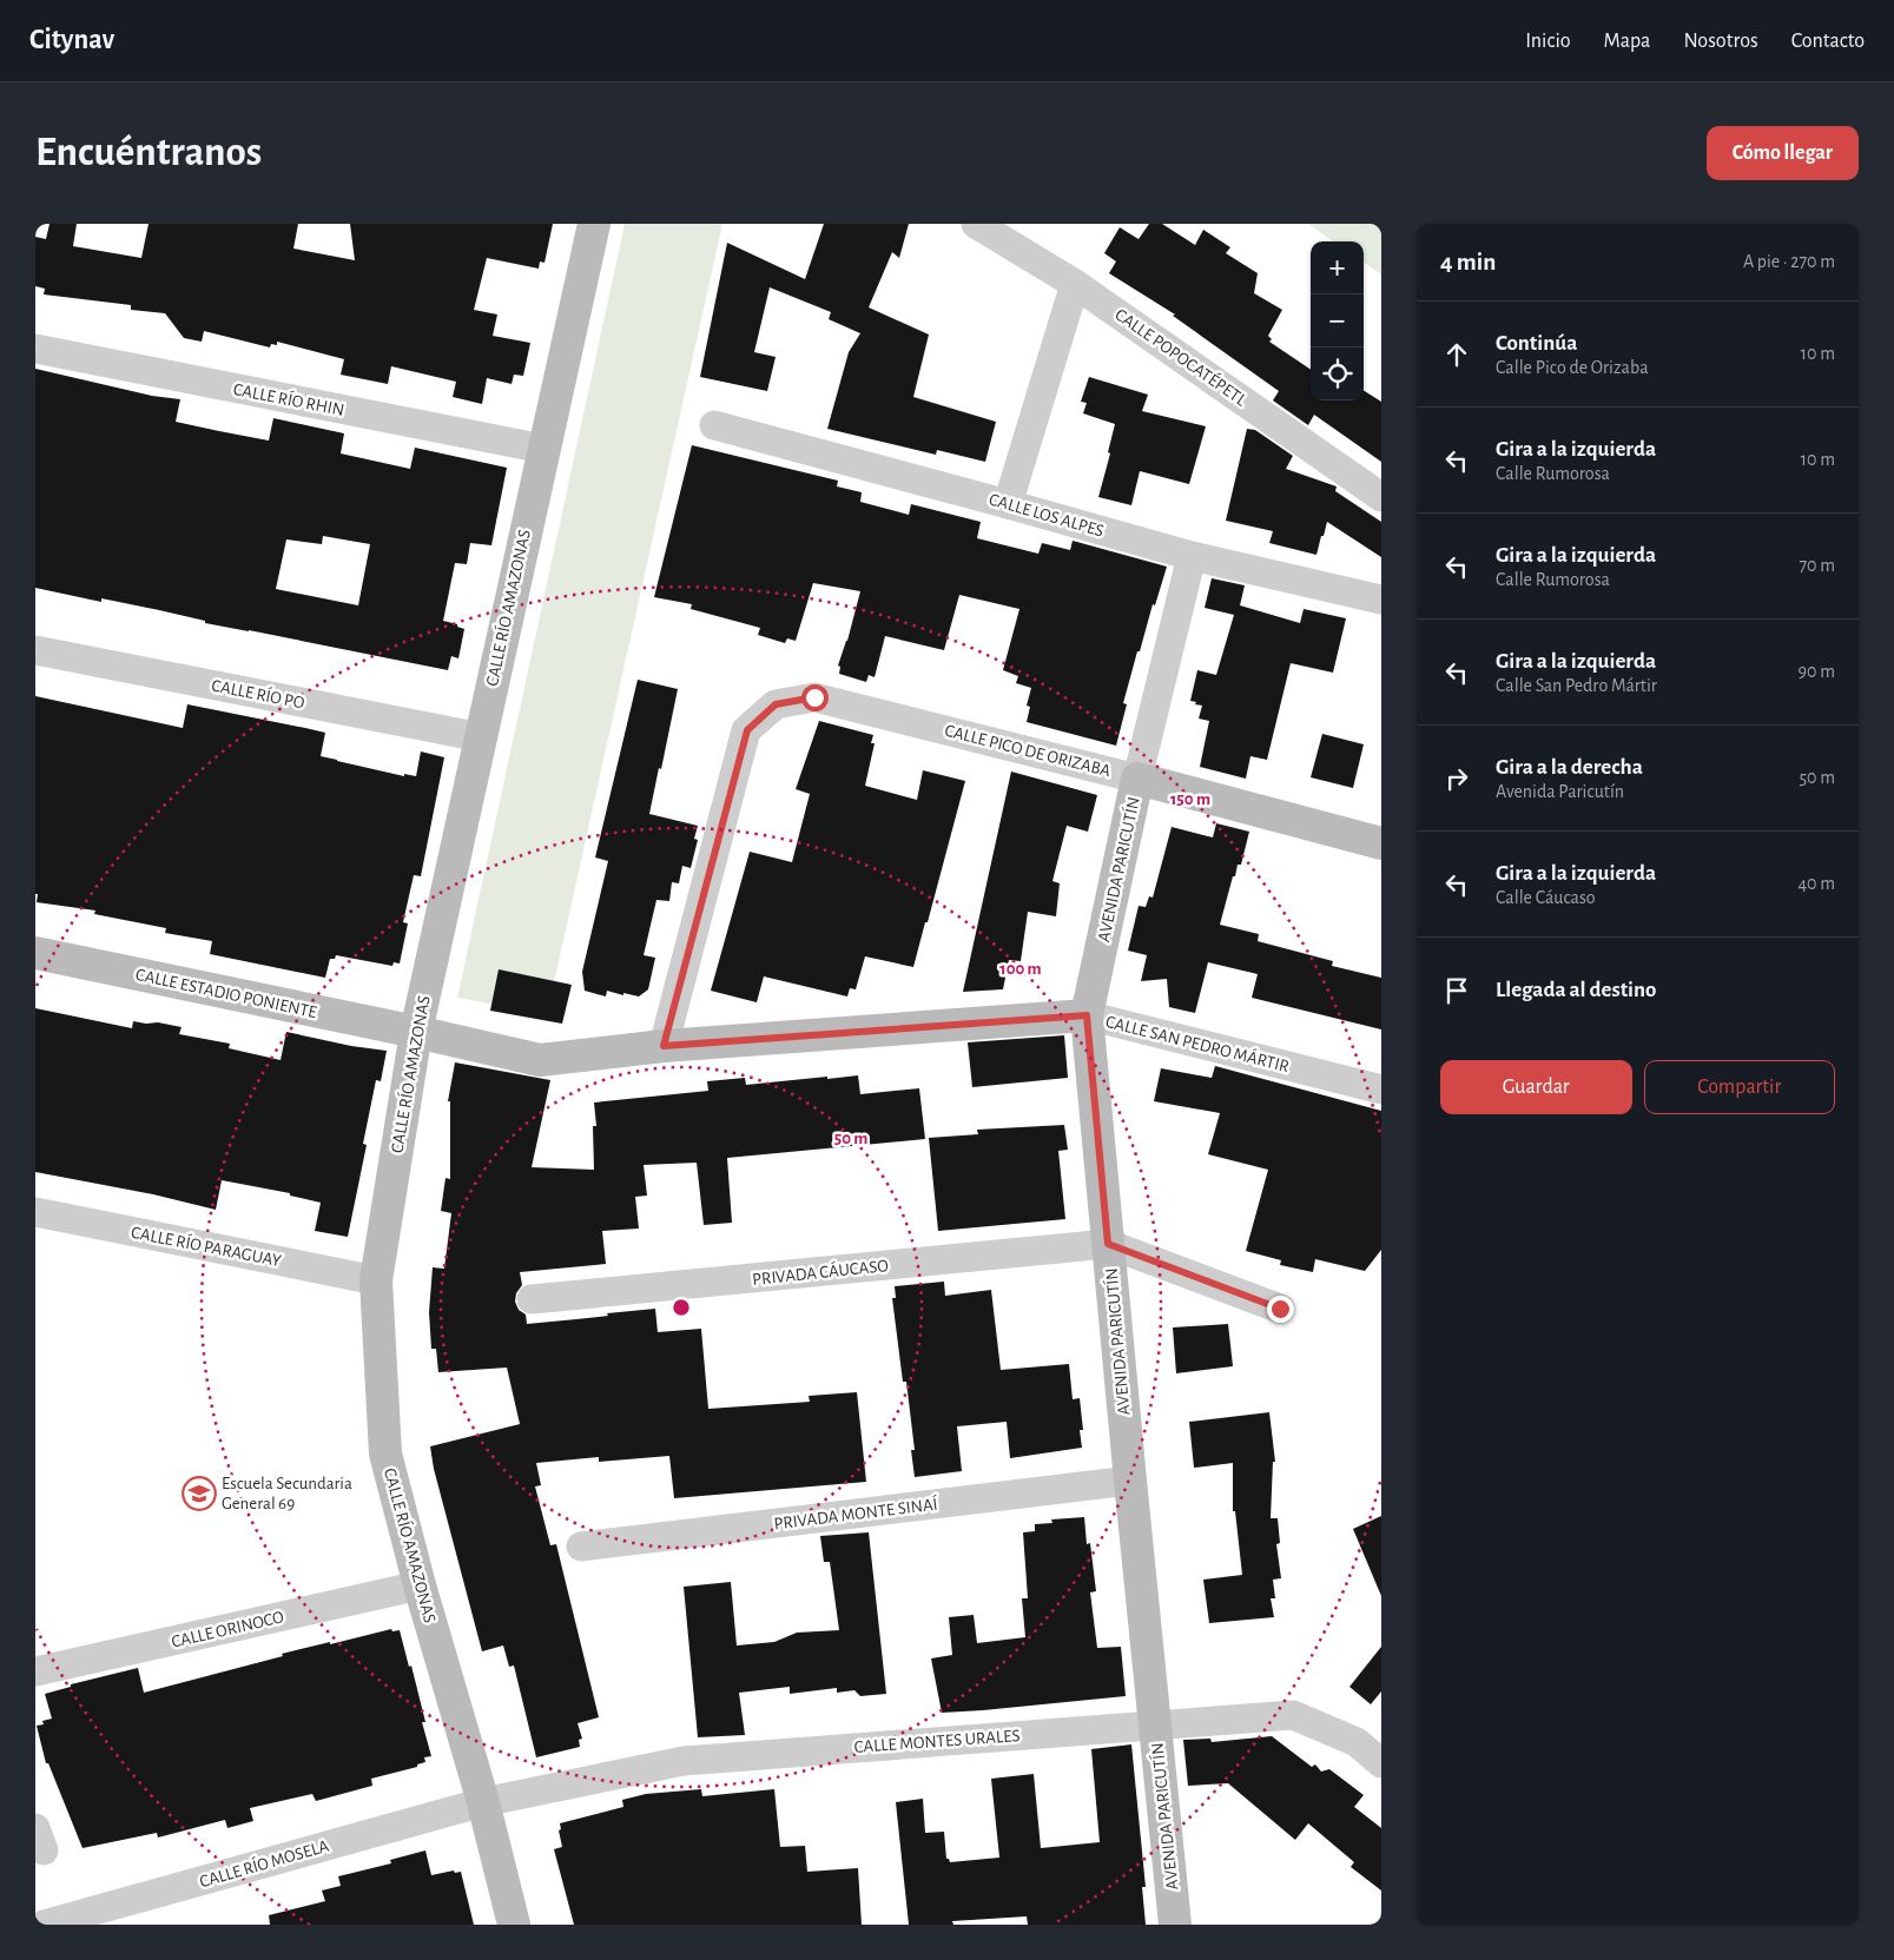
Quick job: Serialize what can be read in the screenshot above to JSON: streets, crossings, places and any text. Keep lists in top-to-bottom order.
{
  "streets": {
    "street": [
      "CALLE POPOCATÉPETL",
      "CALLE RÍO RHIN",
      "CALLE LOS ALPES",
      "CALLE RÍO AMAZONAS",
      "CALLE RÍO PO",
      "CALLE PICO DE ORIZABA",
      "AVENIDA PARICUTÍN",
      "CALLE ESTADIO PONIENTE",
      "CALLE SAN PEDRO MÁRTIR",
      "CALLE RÍO PARAGUAY",
      "PRIVADA CÁUCASO",
      "PRIVADA MONTE SINAÍ",
      "CALLE ORINOCO",
      "CALLE MONTES URALES",
      "CALLE RÍO MOSELA"
    ]
  },
  "crossings": [
    ["CALLE RÍO RHIN", "CALLE RÍO AMAZONAS"],
    ["CALLE LOS ALPES", "AVENIDA PARICUTÍN"],
    ["CALLE RÍO AMAZONAS", "CALLE RÍO PO"],
    ["CALLE RÍO AMAZONAS", "CALLE ESTADIO PONIENTE"],
    ["CALLE RÍO AMAZONAS", "CALLE SAN PEDRO MÁRTIR"],
    ["CALLE RÍO AMAZONAS", "CALLE RÍO PARAGUAY"],
    ["CALLE RÍO AMAZONAS", "CALLE ORINOCO"],
    ["CALLE RÍO AMAZONAS", "CALLE MONTES URALES"],
    ["CALLE RÍO AMAZONAS", "CALLE RÍO MOSELA"],
    ["CALLE PICO DE ORIZABA", "AVENIDA PARICUTÍN"],
    ["CALLE PICO DE ORIZABA", "CALLE SAN PEDRO MÁRTIR"],
    ["AVENIDA PARICUTÍN", "CALLE SAN PEDRO MÁRTIR"],
    ["AVENIDA PARICUTÍN", "PRIVADA CÁUCASO"],
    ["AVENIDA PARICUTÍN", "PRIVADA MONTE SINAÍ"],
    ["AVENIDA PARICUTÍN", "CALLE MONTES URALES"],
    ["CALLE ESTADIO PONIENTE", "CALLE SAN PEDRO MÁRTIR"],
    ["CALLE MONTES URALES", "CALLE RÍO MOSELA"]
  ],
  "places": {
    "school or university": ["Escuela Secundaria General 69"]
  },
  "page": {
    "header": "Citynav",
    "nav": [
      "Inicio",
      "Mapa",
      "Nosotros",
      "Contacto"
    ],
    "buttons": [
      "Cómo llegar",
      ["Guardar", "Compartir"]
    ],
    "title": "Encuéntranos",
    "heading": ["4 min", "A pie · 270 m"],
    "map_buttons": ["+", "−"],
    "list": [
      ["Continúa", "Calle Pico de Orizaba", "10 m"],
      ["Gira a la izquierda", "Calle Rumorosa", "10 m"],
      ["Gira a la izquierda", "Calle Rumorosa", "70 m"],
      ["Gira a la izquierda", "Calle San Pedro Mártir", "90 m"],
      ["Gira a la derecha", "Avenida Paricutín", "50 m"],
      ["Gira a la izquierda", "Calle Cáucaso", "40 m"],
      "Llegada al destino"
    ]
  },
  "rings": ["150 m", "100 m", "50 m"]
}
